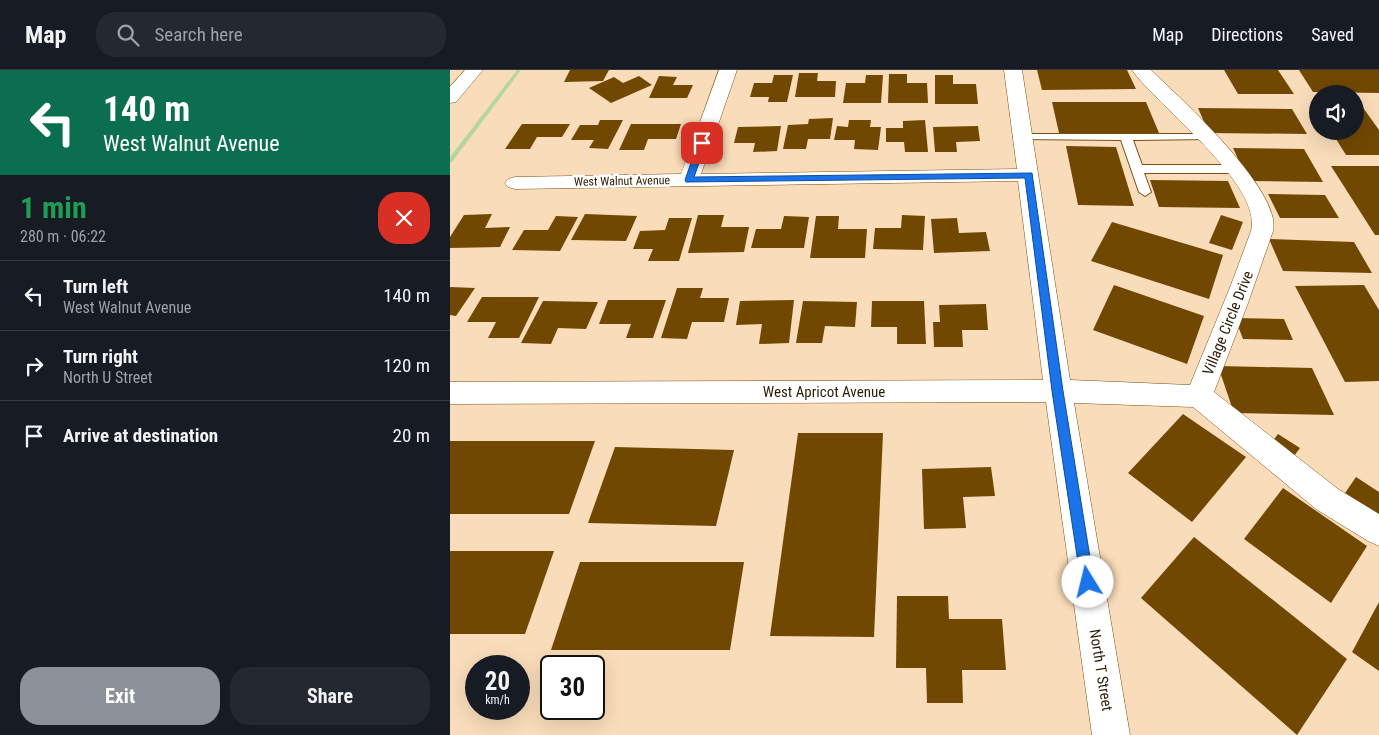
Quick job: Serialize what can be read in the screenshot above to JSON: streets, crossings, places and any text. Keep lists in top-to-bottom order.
{
  "streets": {
    "street": [
      "West Walnut Avenue",
      "Village Circle Drive",
      "West Apricot Avenue",
      "North T Street"
    ]
  },
  "crossings": [
    ["West Walnut Avenue", "North T Street"],
    ["Village Circle Drive", "West Apricot Avenue"],
    ["West Apricot Avenue", "North T Street"]
  ],
  "page": {
    "header": "Map",
    "search": "Search here",
    "nav": ["Map", "Directions", "Saved"],
    "turn": ["140 m", "West Walnut Avenue"],
    "heading": ["1 min", "280 m · 06:22"],
    "list": [
      {
        "name": "Turn left",
        "note": "West Walnut Avenue",
        "value": "140 m"
      },
      {
        "name": "Turn right",
        "note": "North U Street",
        "value": "120 m"
      },
      {
        "name": "Arrive at destination",
        "value": "20 m"
      }
    ],
    "speed": "20 km/h",
    "limit": "30",
    "buttons": ["Exit", "Share"]
  }
}
